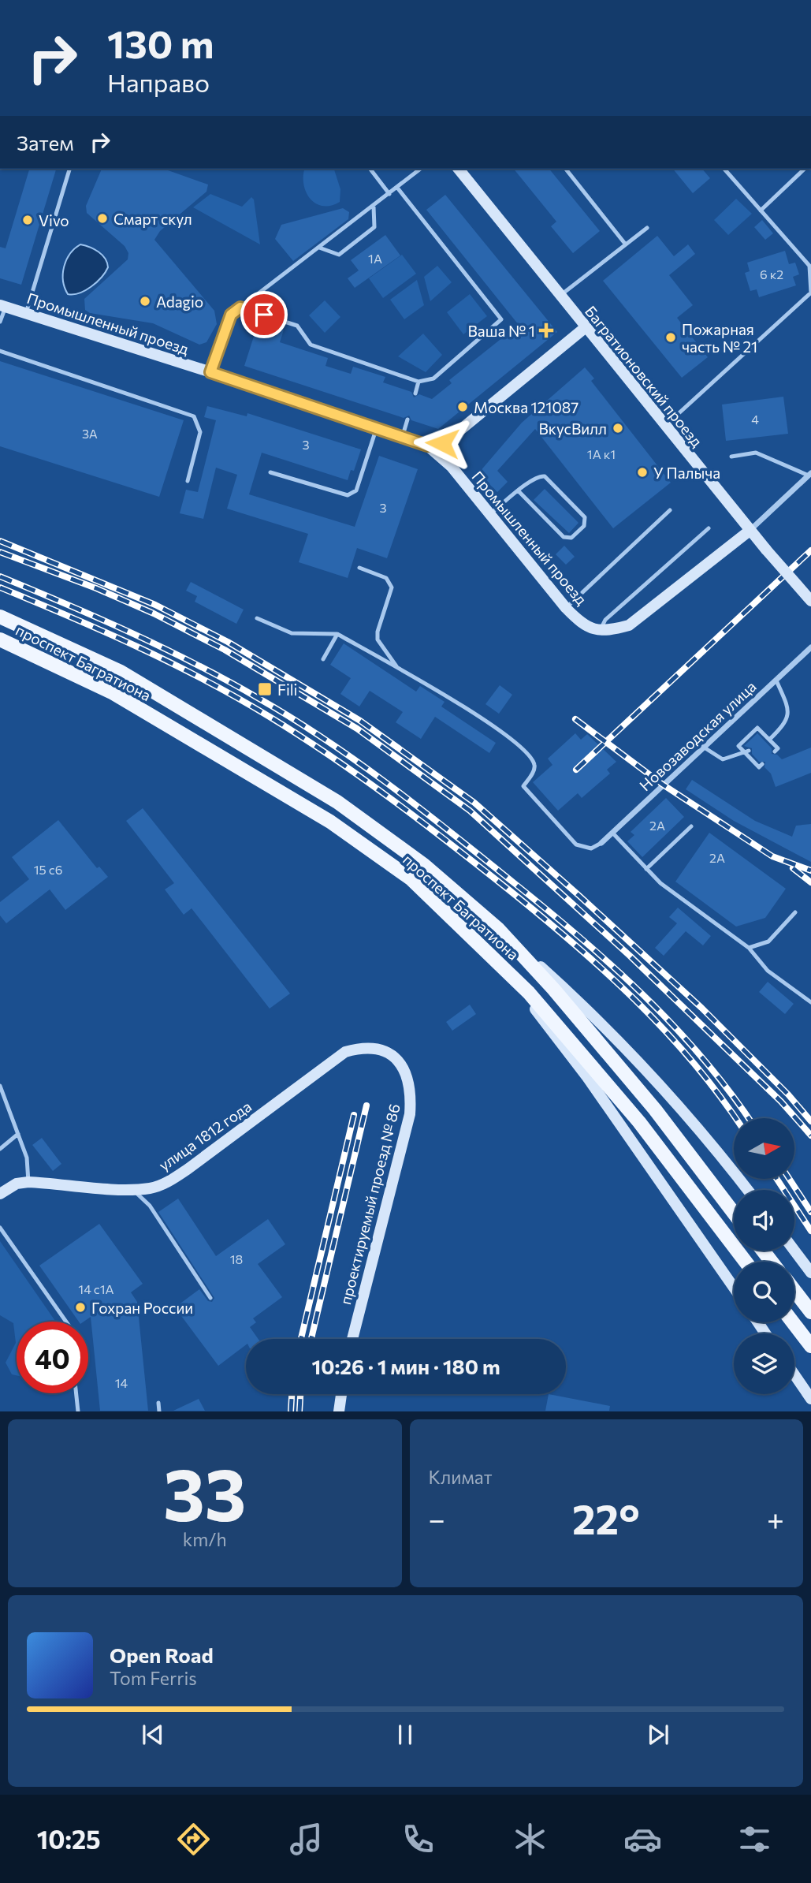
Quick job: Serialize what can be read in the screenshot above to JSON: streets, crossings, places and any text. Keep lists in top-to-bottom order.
{
  "streets": {
    "main road": ["проспект Багратиона"],
    "street": [
      "Промышленный проезд",
      "Багратионовский проезд",
      "Новозаводская улица",
      "улица 1812 года",
      "проектируемый проезд № 86"
    ]
  },
  "crossings": [
    ["улица 1812 года", "проектируемый проезд № 86"]
  ],
  "places": {
    "other": [
      "Смарт скул",
      "Vivo",
      "Adagio",
      "Пожарная часть № 21",
      "Москва 121087",
      "ВкусВилл",
      "У Палыча",
      "Гохран России"
    ],
    "health": ["Ваша № 1"],
    "transit": ["Fili"]
  },
  "house_numbers": [
    "1А",
    "6 к2",
    "4",
    "3А",
    "3",
    "1А к1",
    "3",
    "2А",
    "2А",
    "15 с6",
    "18",
    "14 с1А",
    "14"
  ],
  "north": "right",
  "page": {
    "turn": ["130 m", "Направо"],
    "then": "Затем",
    "limit": "40",
    "trip": "10:26 · 1 мин · 180 m",
    "tile": [
      ["33", "km/h"],
      "Климат"
    ],
    "heat": ["−", "22°", "+"],
    "song": ["Open Road", "Tom Ferris"],
    "tabs": "10:25"
  }
}
